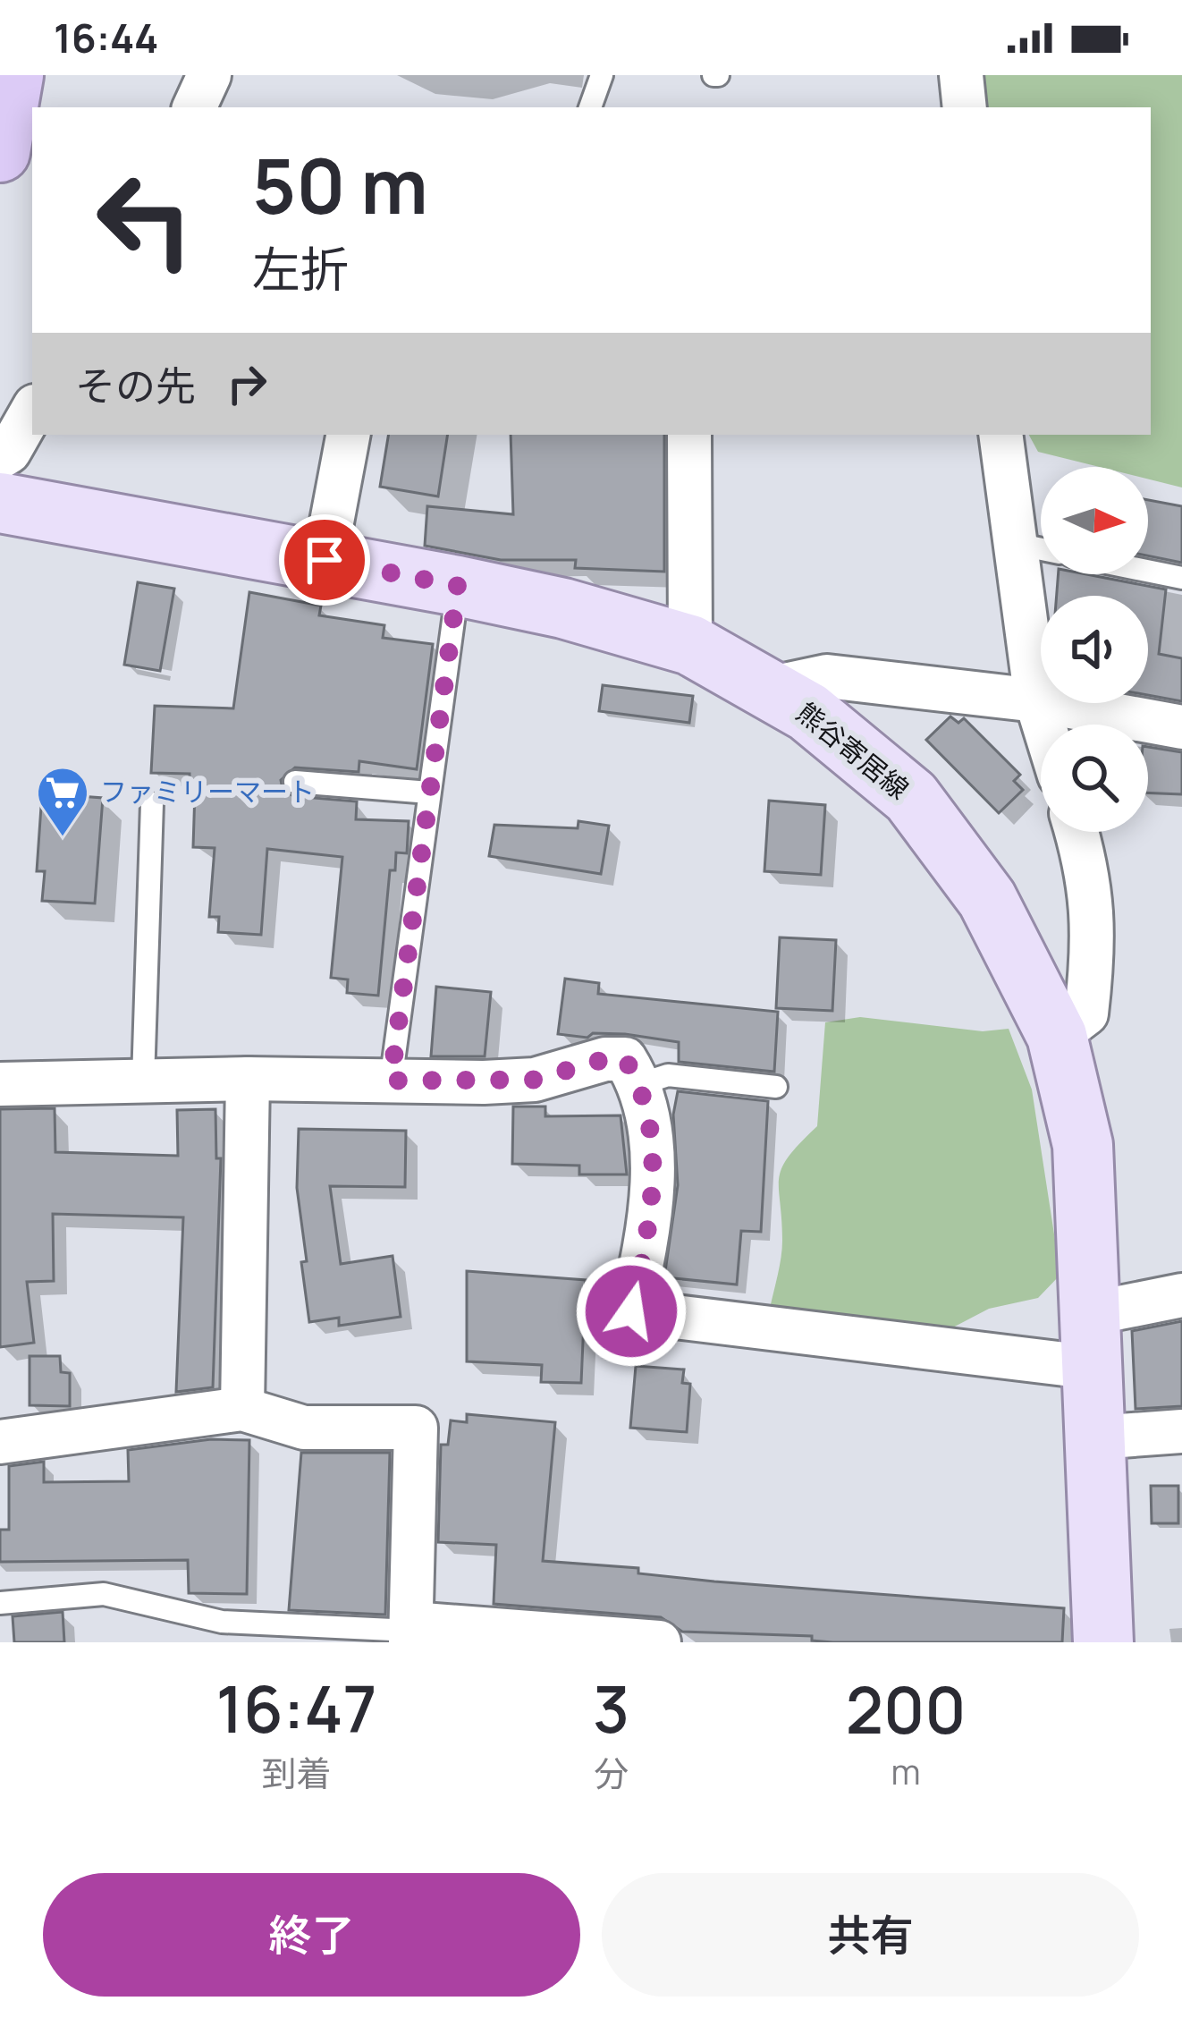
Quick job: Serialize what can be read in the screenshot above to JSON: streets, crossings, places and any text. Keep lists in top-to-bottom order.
{
  "streets": {
    "main road": ["熊谷寄居線"]
  },
  "places": {
    "supermarket": ["ファミリーマート"]
  },
  "north": "right",
  "page": {
    "status": "16:44",
    "turn": ["50 m", "左折"],
    "then": "その先",
    "eta": [
      "16:47",
      "到着",
      "3",
      "分",
      "200",
      "m"
    ],
    "buttons": ["終了", "共有"]
  }
}
